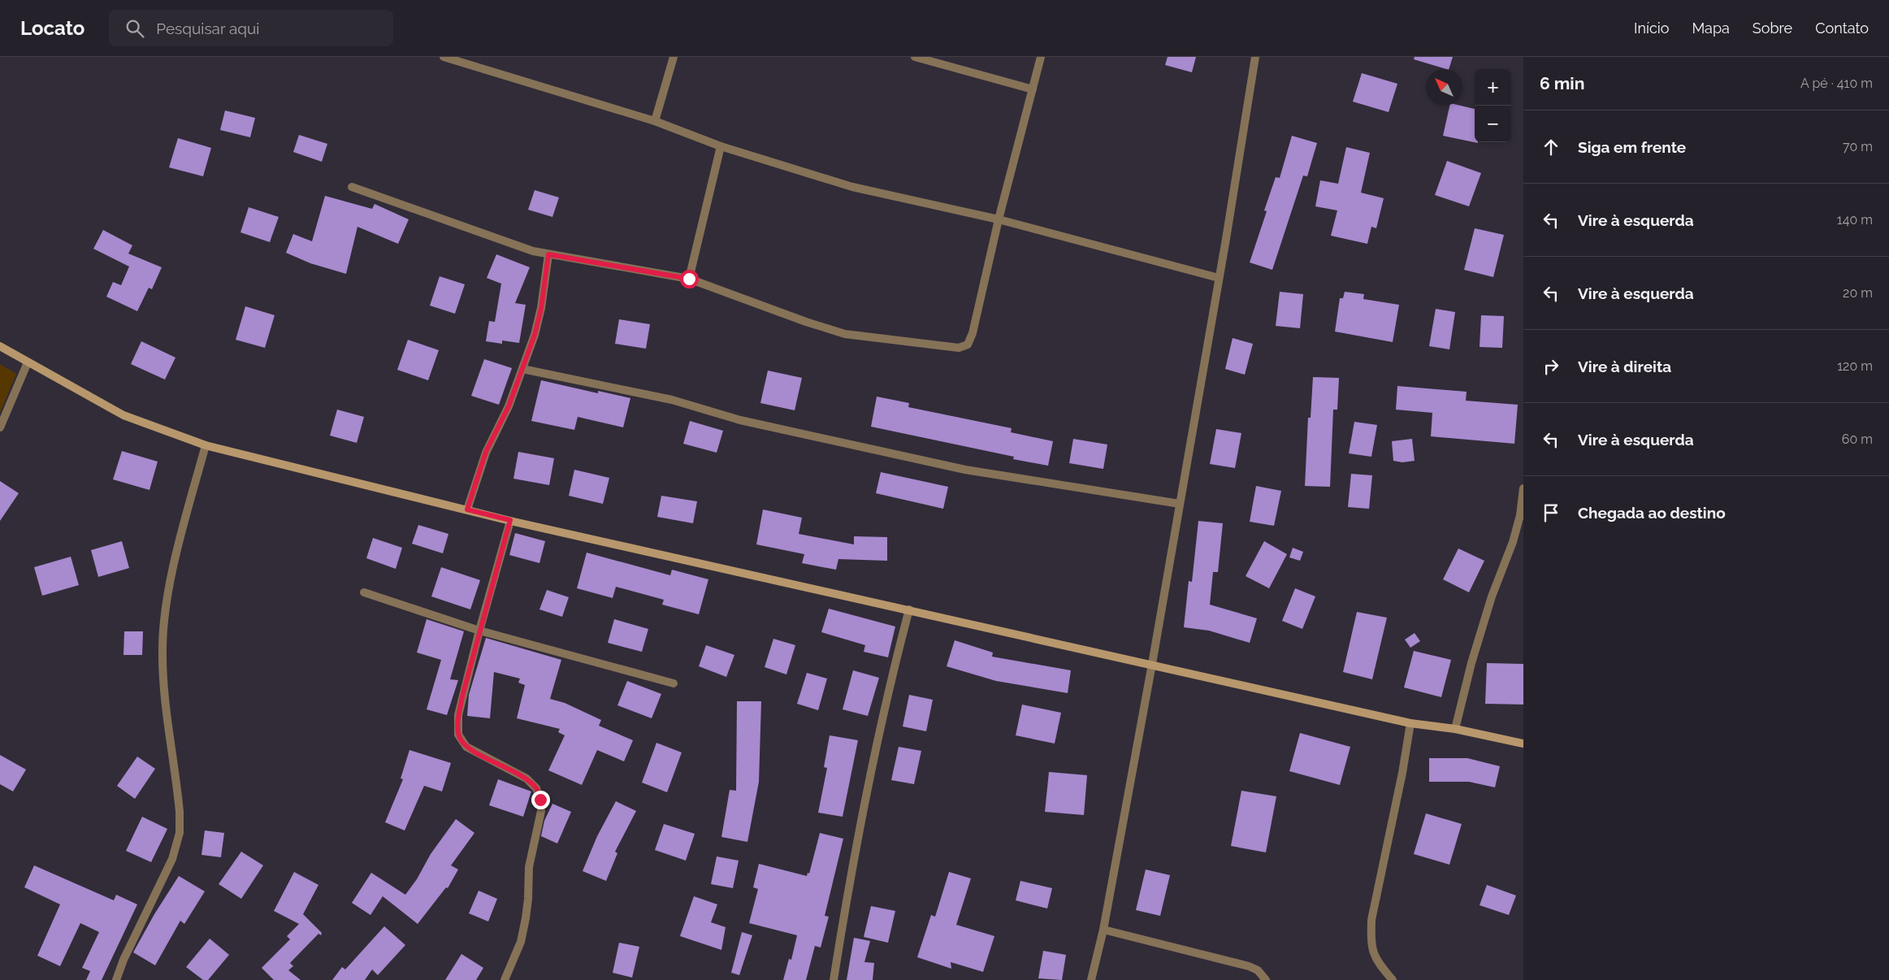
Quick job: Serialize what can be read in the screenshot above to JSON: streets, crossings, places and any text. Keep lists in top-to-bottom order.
{
  "north": "top left",
  "page": {
    "header": "Locato",
    "search": "Pesquisar aqui",
    "nav": [
      "Início",
      "Mapa",
      "Sobre",
      "Contato"
    ],
    "heading": ["6 min", "A pé · 410 m"],
    "map_buttons": ["+", "−"],
    "list": [
      ["Siga em frente", "70 m"],
      ["Vire à esquerda", "140 m"],
      ["Vire à esquerda", "20 m"],
      ["Vire à direita", "120 m"],
      ["Vire à esquerda", "60 m"],
      "Chegada ao destino"
    ]
  }
}
